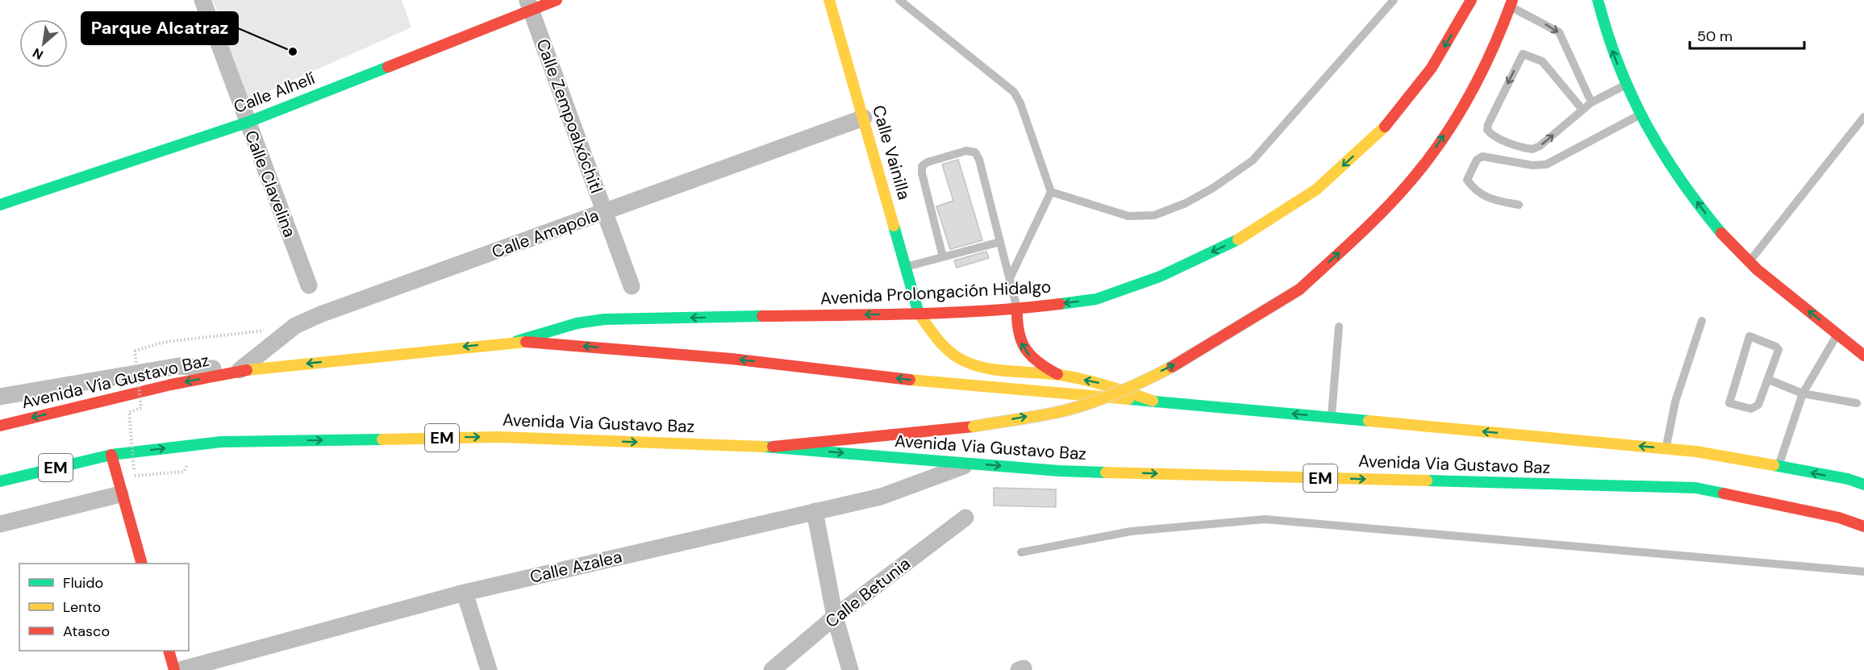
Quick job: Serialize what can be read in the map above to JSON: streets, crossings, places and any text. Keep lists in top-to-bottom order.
{
  "streets": {
    "main road": [
      "Calle Alhelí",
      "Calle Vainilla",
      "Avenida Prolongación Hidalgo",
      "Avenida Vía Gustavo Baz",
      "Avenida Via Gustavo Baz",
      "EM"
    ],
    "street": [
      "Calle Zempoalxóchitl",
      "Calle Clavelina",
      "Calle Amapola",
      "Calle Azalea",
      "Calle Betunia"
    ]
  },
  "crossings": [
    ["Calle Alhelí", "Calle Zempoalxóchitl"],
    ["Calle Alhelí", "Calle Clavelina"],
    ["Calle Zempoalxóchitl", "Calle Amapola"],
    ["Calle Vainilla", "Calle Amapola"],
    ["Calle Vainilla", "Avenida Prolongación Hidalgo"],
    ["Calle Vainilla", "Avenida Via Gustavo Baz"],
    ["Calle Amapola", "Avenida Vía Gustavo Baz"],
    ["Calle Amapola", "Avenida Via Gustavo Baz"],
    ["Avenida Prolongación Hidalgo", "Avenida Via Gustavo Baz"],
    ["Avenida Vía Gustavo Baz", "Avenida Via Gustavo Baz"],
    ["Avenida Via Gustavo Baz", "EM"],
    ["Avenida Via Gustavo Baz", "Calle Azalea"]
  ],
  "places": ["Parque Alcatraz"],
  "legend": ["Fluido", "Lento", "Atasco"],
  "scale_bar": "50 m",
  "north": "bottom left"
}
